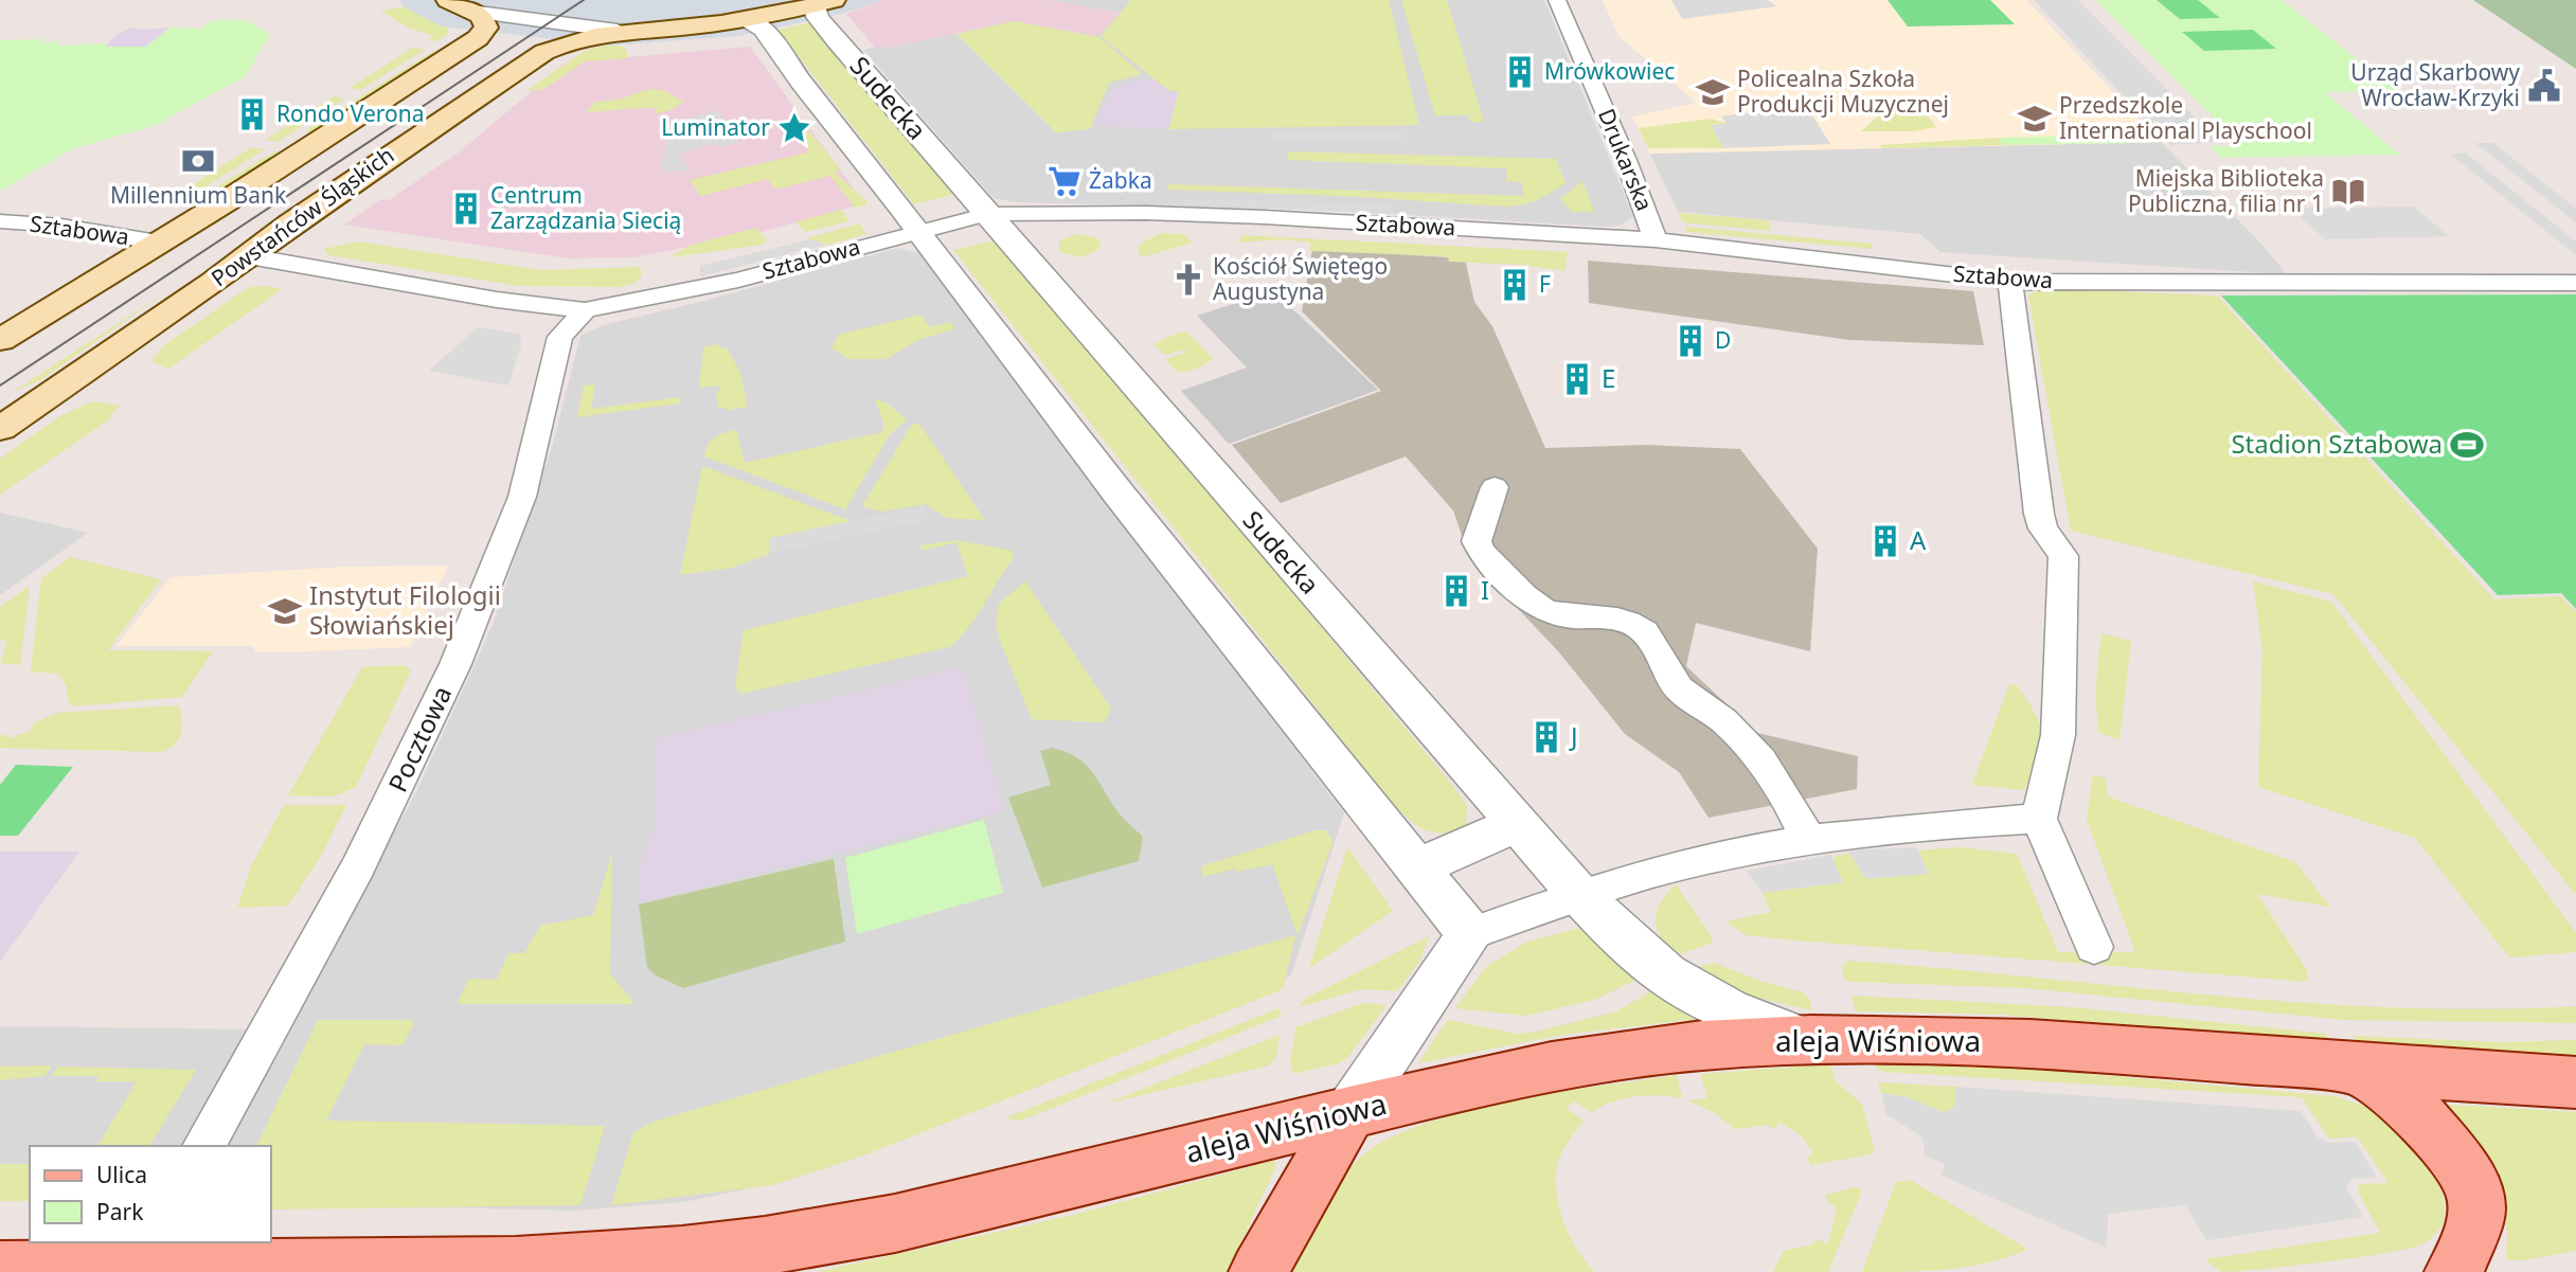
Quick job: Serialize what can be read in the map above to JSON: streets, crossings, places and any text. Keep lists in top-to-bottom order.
{
  "streets": {
    "main road": ["Powstańców Śląskich", "aleja Wiśniowa"],
    "street": [
      "Sudecka",
      "Drukarska",
      "Sztabowa",
      "Pocztowa"
    ]
  },
  "crossings": [
    ["Sudecka", "Powstańców Śląskich"],
    ["Sudecka", "Sztabowa"],
    ["Sudecka", "aleja Wiśniowa"],
    ["Drukarska", "Sztabowa"],
    ["Powstańców Śląskich", "Sztabowa"],
    ["Sztabowa", "Pocztowa"]
  ],
  "places": {
    "building": [
      "Mrówkowiec",
      "Rondo Verona",
      "Centrum Zarządzania Siecią",
      "F",
      "D",
      "E",
      "A",
      "I",
      "J"
    ],
    "public building": ["Urząd Skarbowy Wrocław-Krzyki"],
    "school or university": ["Policealna Szkoła Produkcji Muzycznej", "Przedszkole International Playschool", "Instytut Filologii Słowiańskiej"],
    "place": ["Luminator"],
    "bank": ["Millennium Bank"],
    "supermarket": ["Żabka"],
    "library": ["Miejska Biblioteka Publiczna, filia nr 1"],
    "church": ["Kościół Świętego Augustyna"],
    "sports": ["Stadion Sztabowa"]
  },
  "legend": ["Ulica", "Park"]
}
